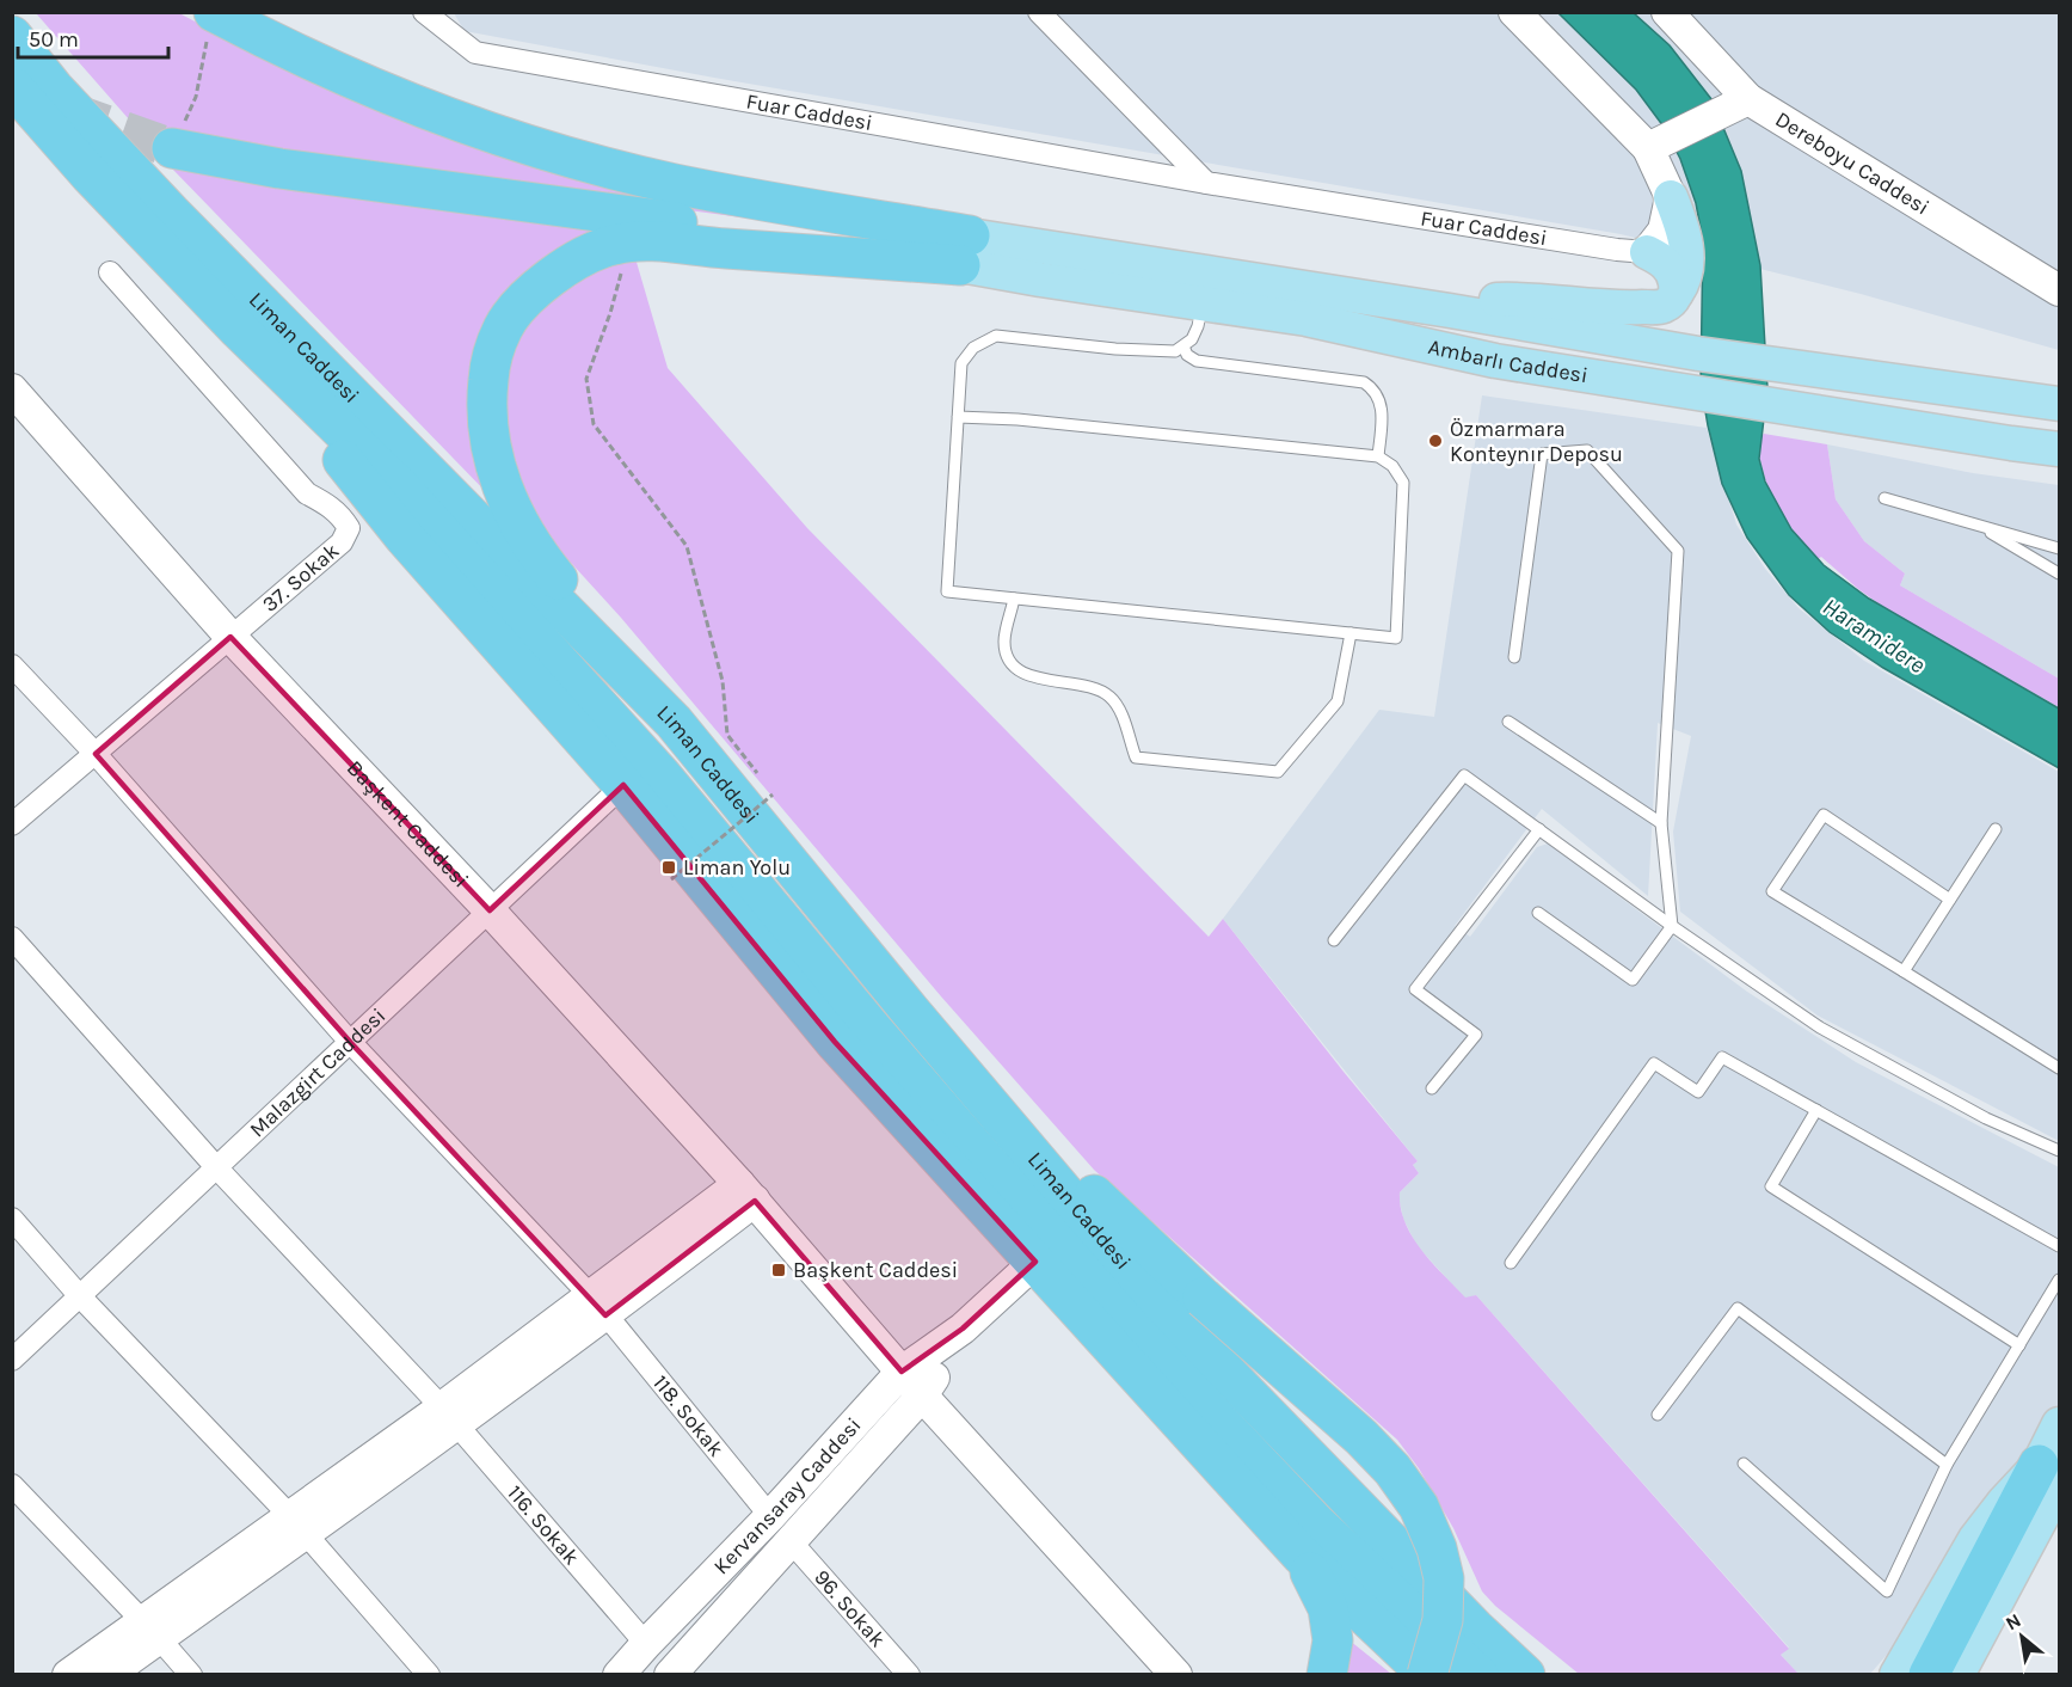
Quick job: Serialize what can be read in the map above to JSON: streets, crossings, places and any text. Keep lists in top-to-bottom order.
{
  "streets": {
    "highway": ["Liman Caddesi"],
    "main road": ["Ambarlı Caddesi"],
    "street": [
      "Fuar Caddesi",
      "Dereboyu Caddesi",
      "37. Sokak",
      "Başkent Caddesi",
      "Malazgirt Caddesi",
      "118. Sokak",
      "Kervansaray Caddesi",
      "116. Sokak",
      "96. Sokak"
    ]
  },
  "crossings": [
    ["37. Sokak", "Başkent Caddesi"],
    ["37. Sokak", "118. Sokak"],
    ["Başkent Caddesi", "Malazgirt Caddesi"],
    ["Başkent Caddesi", "Kervansaray Caddesi"],
    ["Malazgirt Caddesi", "118. Sokak"],
    ["Malazgirt Caddesi", "116. Sokak"],
    ["118. Sokak", "Kervansaray Caddesi"],
    ["Kervansaray Caddesi", "116. Sokak"],
    ["Kervansaray Caddesi", "96. Sokak"]
  ],
  "water": ["Haramidere"],
  "places": {
    "other": ["Özmarmara Konteynır Deposu"],
    "transit": ["Liman Yolu", "Başkent Caddesi"]
  },
  "scale_bar": "50 m",
  "north": "top left"
}
